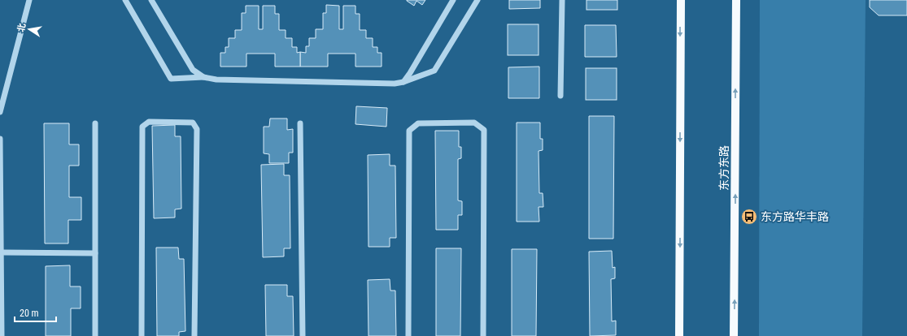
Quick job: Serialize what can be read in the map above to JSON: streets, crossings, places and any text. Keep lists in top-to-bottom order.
{
  "streets": {
    "main road": ["东方东路"]
  },
  "places": {
    "bus stop": ["东方路华丰路"]
  },
  "scale_bar": "20 m",
  "north": "left"
}
